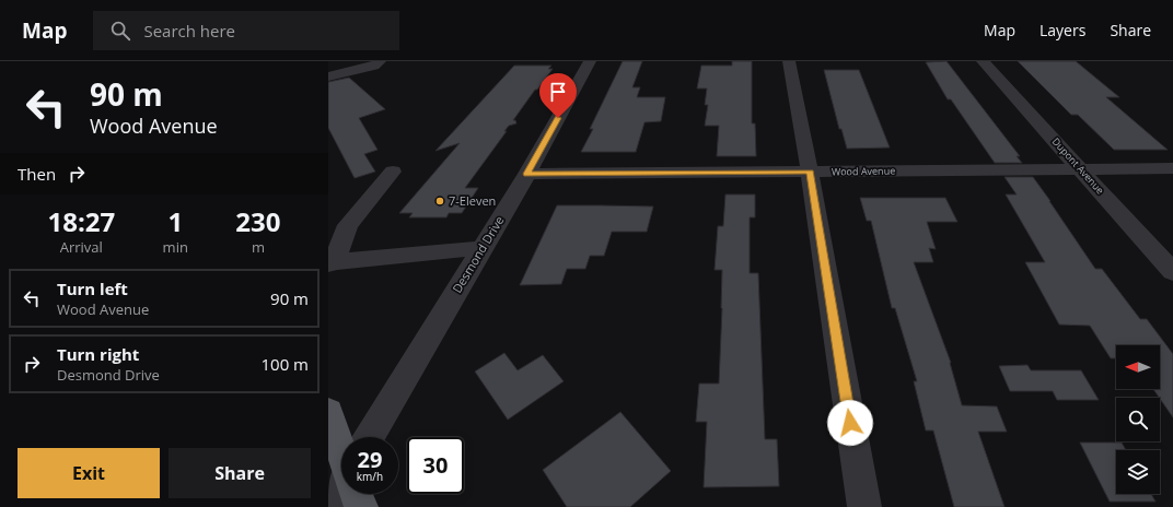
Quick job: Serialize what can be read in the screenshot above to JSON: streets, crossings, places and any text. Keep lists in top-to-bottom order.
{
  "streets": {
    "street": ["Dupont Avenue", "Wood Avenue", "Desmond Drive"]
  },
  "crossings": [
    ["Dupont Avenue", "Wood Avenue"],
    ["Wood Avenue", "Desmond Drive"]
  ],
  "places": ["7-Eleven"],
  "north": "left",
  "page": {
    "header": "Map",
    "search": "Search here",
    "nav": ["Map", "Layers", "Share"],
    "turn": ["90 m", "Wood Avenue"],
    "then": "Then",
    "eta": [
      "18:27",
      "Arrival",
      "1",
      "min",
      "230",
      "m"
    ],
    "list": [
      {
        "name": "Turn left",
        "note": "Wood Avenue",
        "value": "90 m"
      },
      {
        "name": "Turn right",
        "note": "Desmond Drive",
        "value": "100 m"
      }
    ],
    "speed": "29 km/h",
    "limit": "30",
    "buttons": ["Exit", "Share"]
  }
}
